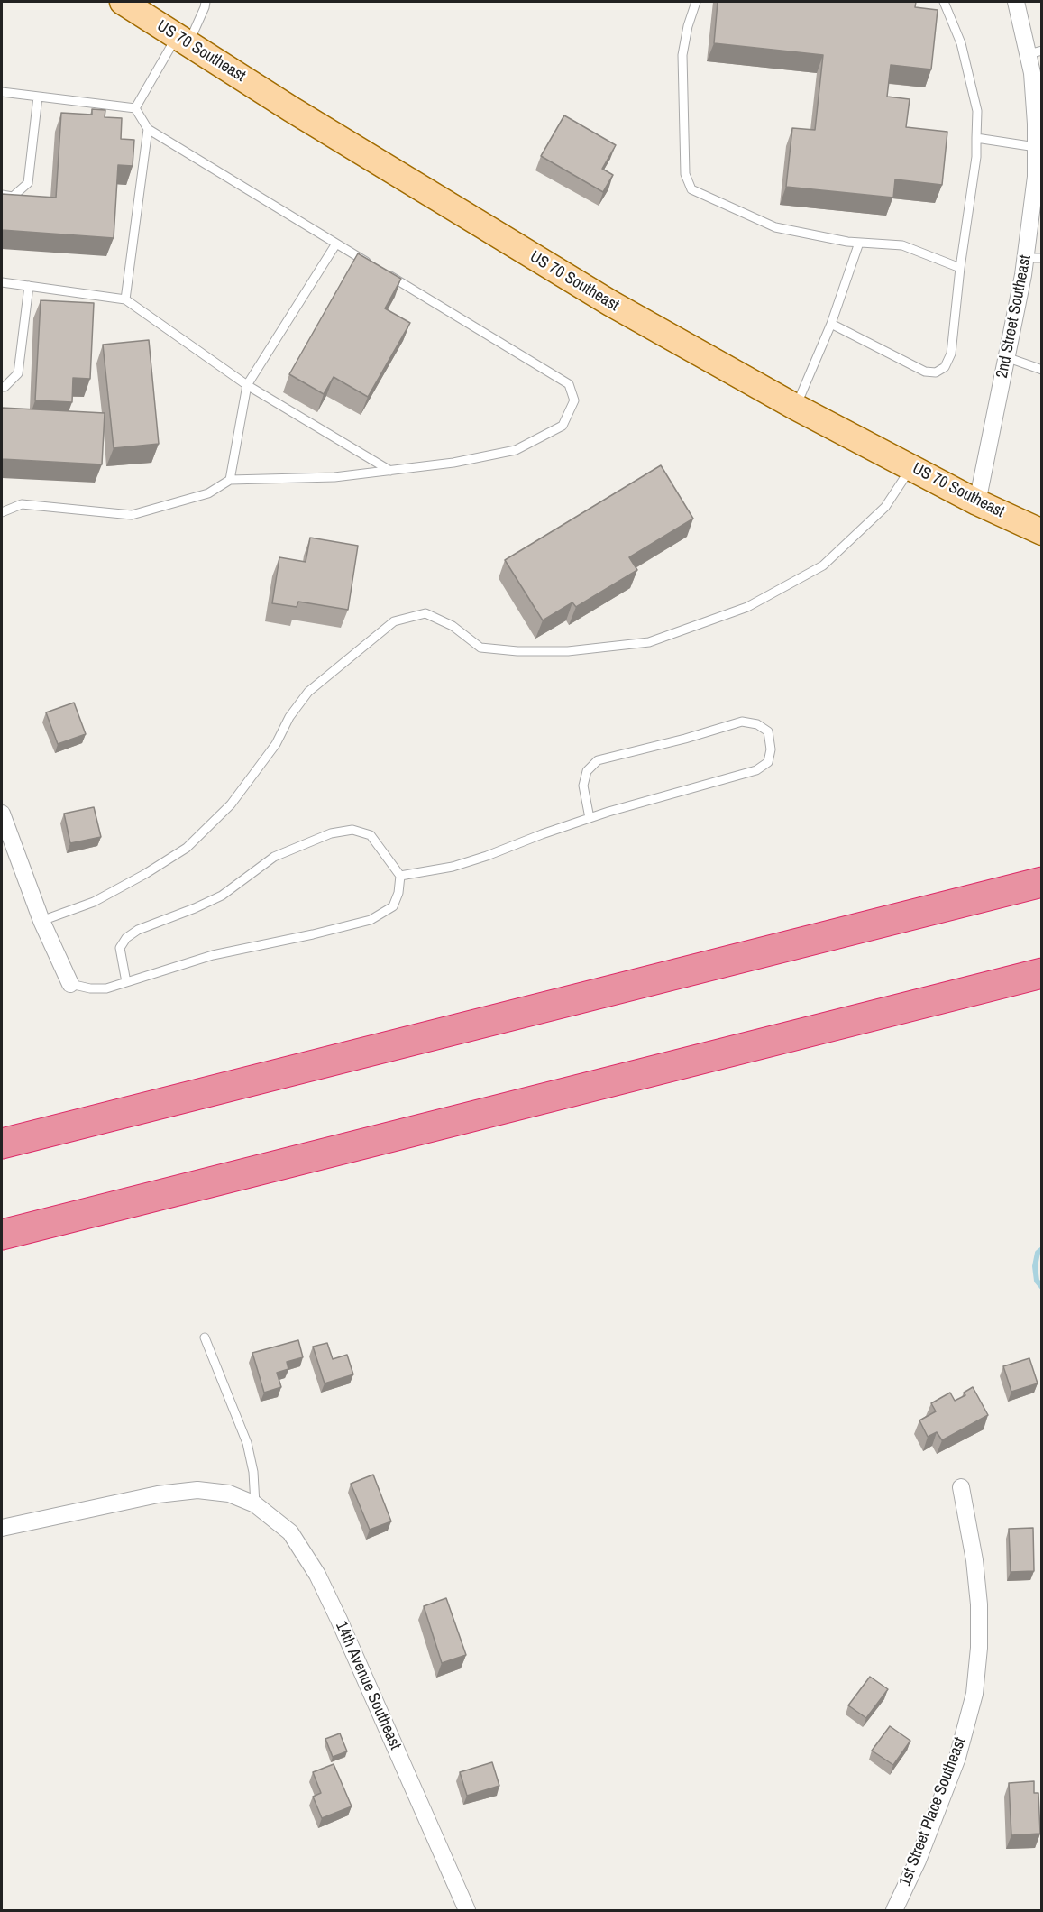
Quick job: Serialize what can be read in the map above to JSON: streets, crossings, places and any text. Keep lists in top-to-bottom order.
{
  "streets": {
    "main road": ["US 70 Southeast"],
    "street": ["2nd Street Southeast", "14th Avenue Southeast", "1st Street Place Southeast"]
  },
  "crossings": [
    ["US 70 Southeast", "2nd Street Southeast"]
  ]
}
